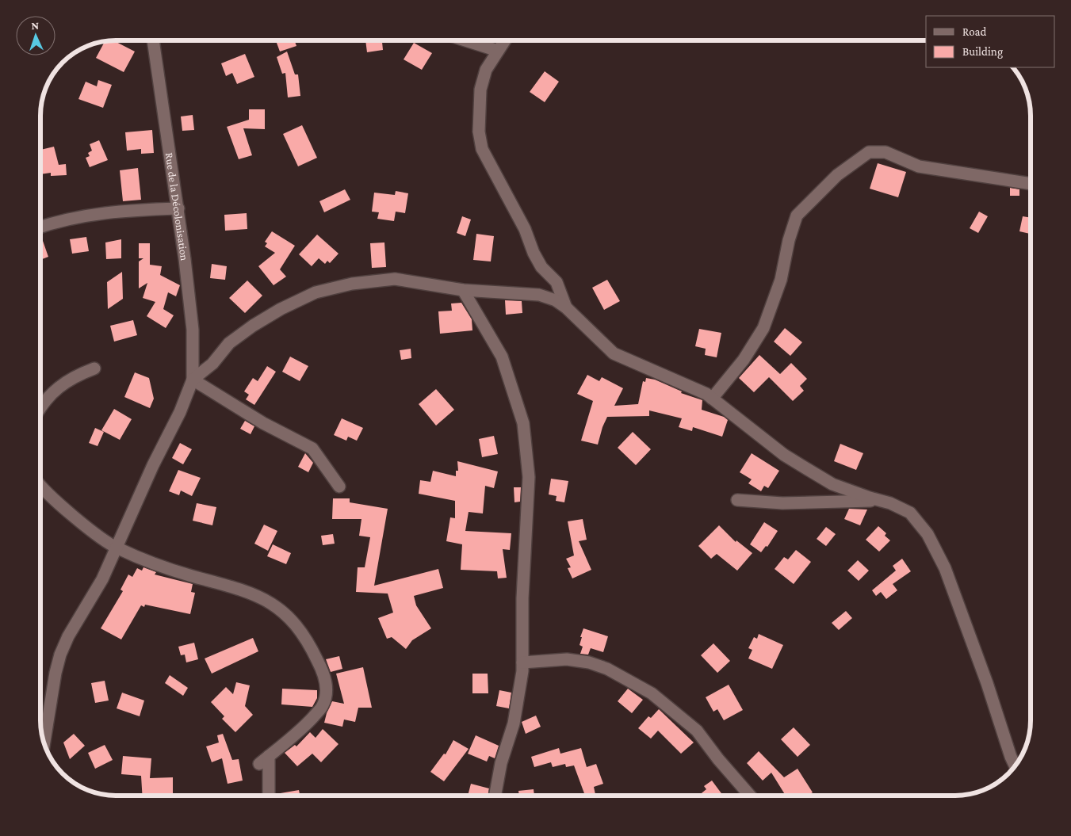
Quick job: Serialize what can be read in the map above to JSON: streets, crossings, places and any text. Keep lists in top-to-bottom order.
{
  "streets": {
    "street": ["Rue de la Décolonisation"]
  },
  "legend": ["Road", "Building"],
  "north": "top"
}
